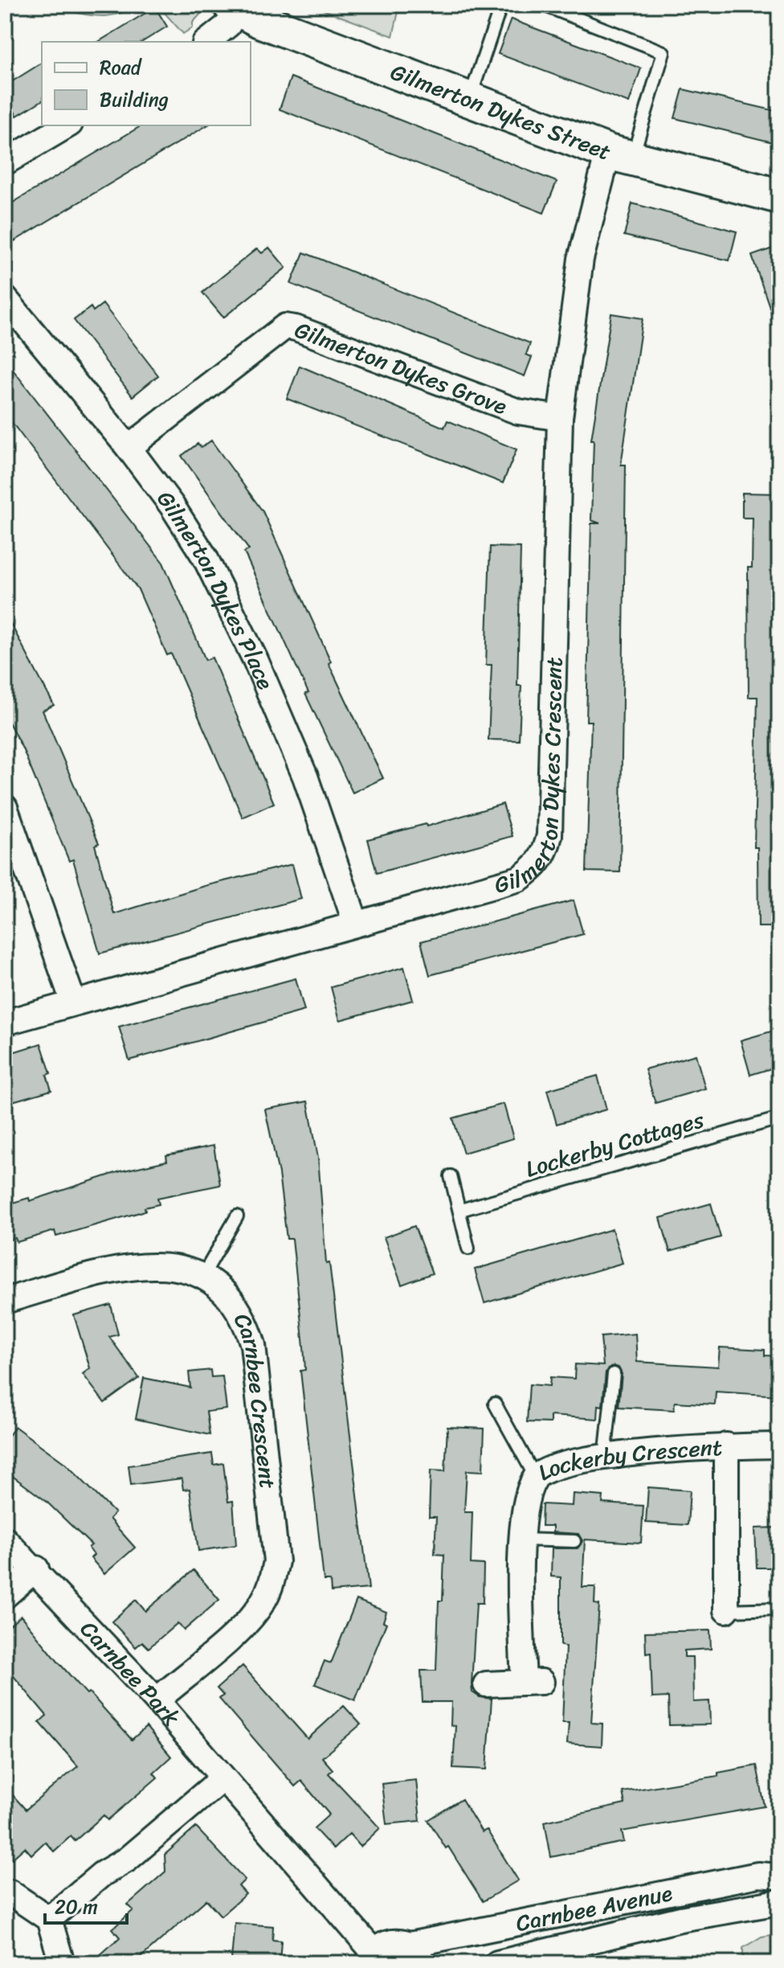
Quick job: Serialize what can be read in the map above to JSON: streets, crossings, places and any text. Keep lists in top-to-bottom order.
{
  "streets": {
    "main road": ["Gilmerton Dykes Street"],
    "street": [
      "Gilmerton Dykes Grove",
      "Gilmerton Dykes Place",
      "Gilmerton Dykes Crescent",
      "Carnbee Crescent",
      "Lockerby Crescent",
      "Carnbee Park",
      "Carnbee Avenue"
    ],
    "lane": ["Lockerby Cottages"]
  },
  "crossings": [
    ["Gilmerton Dykes Street", "Gilmerton Dykes Crescent"],
    ["Gilmerton Dykes Grove", "Gilmerton Dykes Place"],
    ["Gilmerton Dykes Grove", "Gilmerton Dykes Crescent"],
    ["Gilmerton Dykes Place", "Gilmerton Dykes Crescent"],
    ["Carnbee Crescent", "Carnbee Park"],
    ["Carnbee Park", "Carnbee Avenue"]
  ],
  "legend": ["Road", "Building"],
  "scale_bar": "20 m"
}
